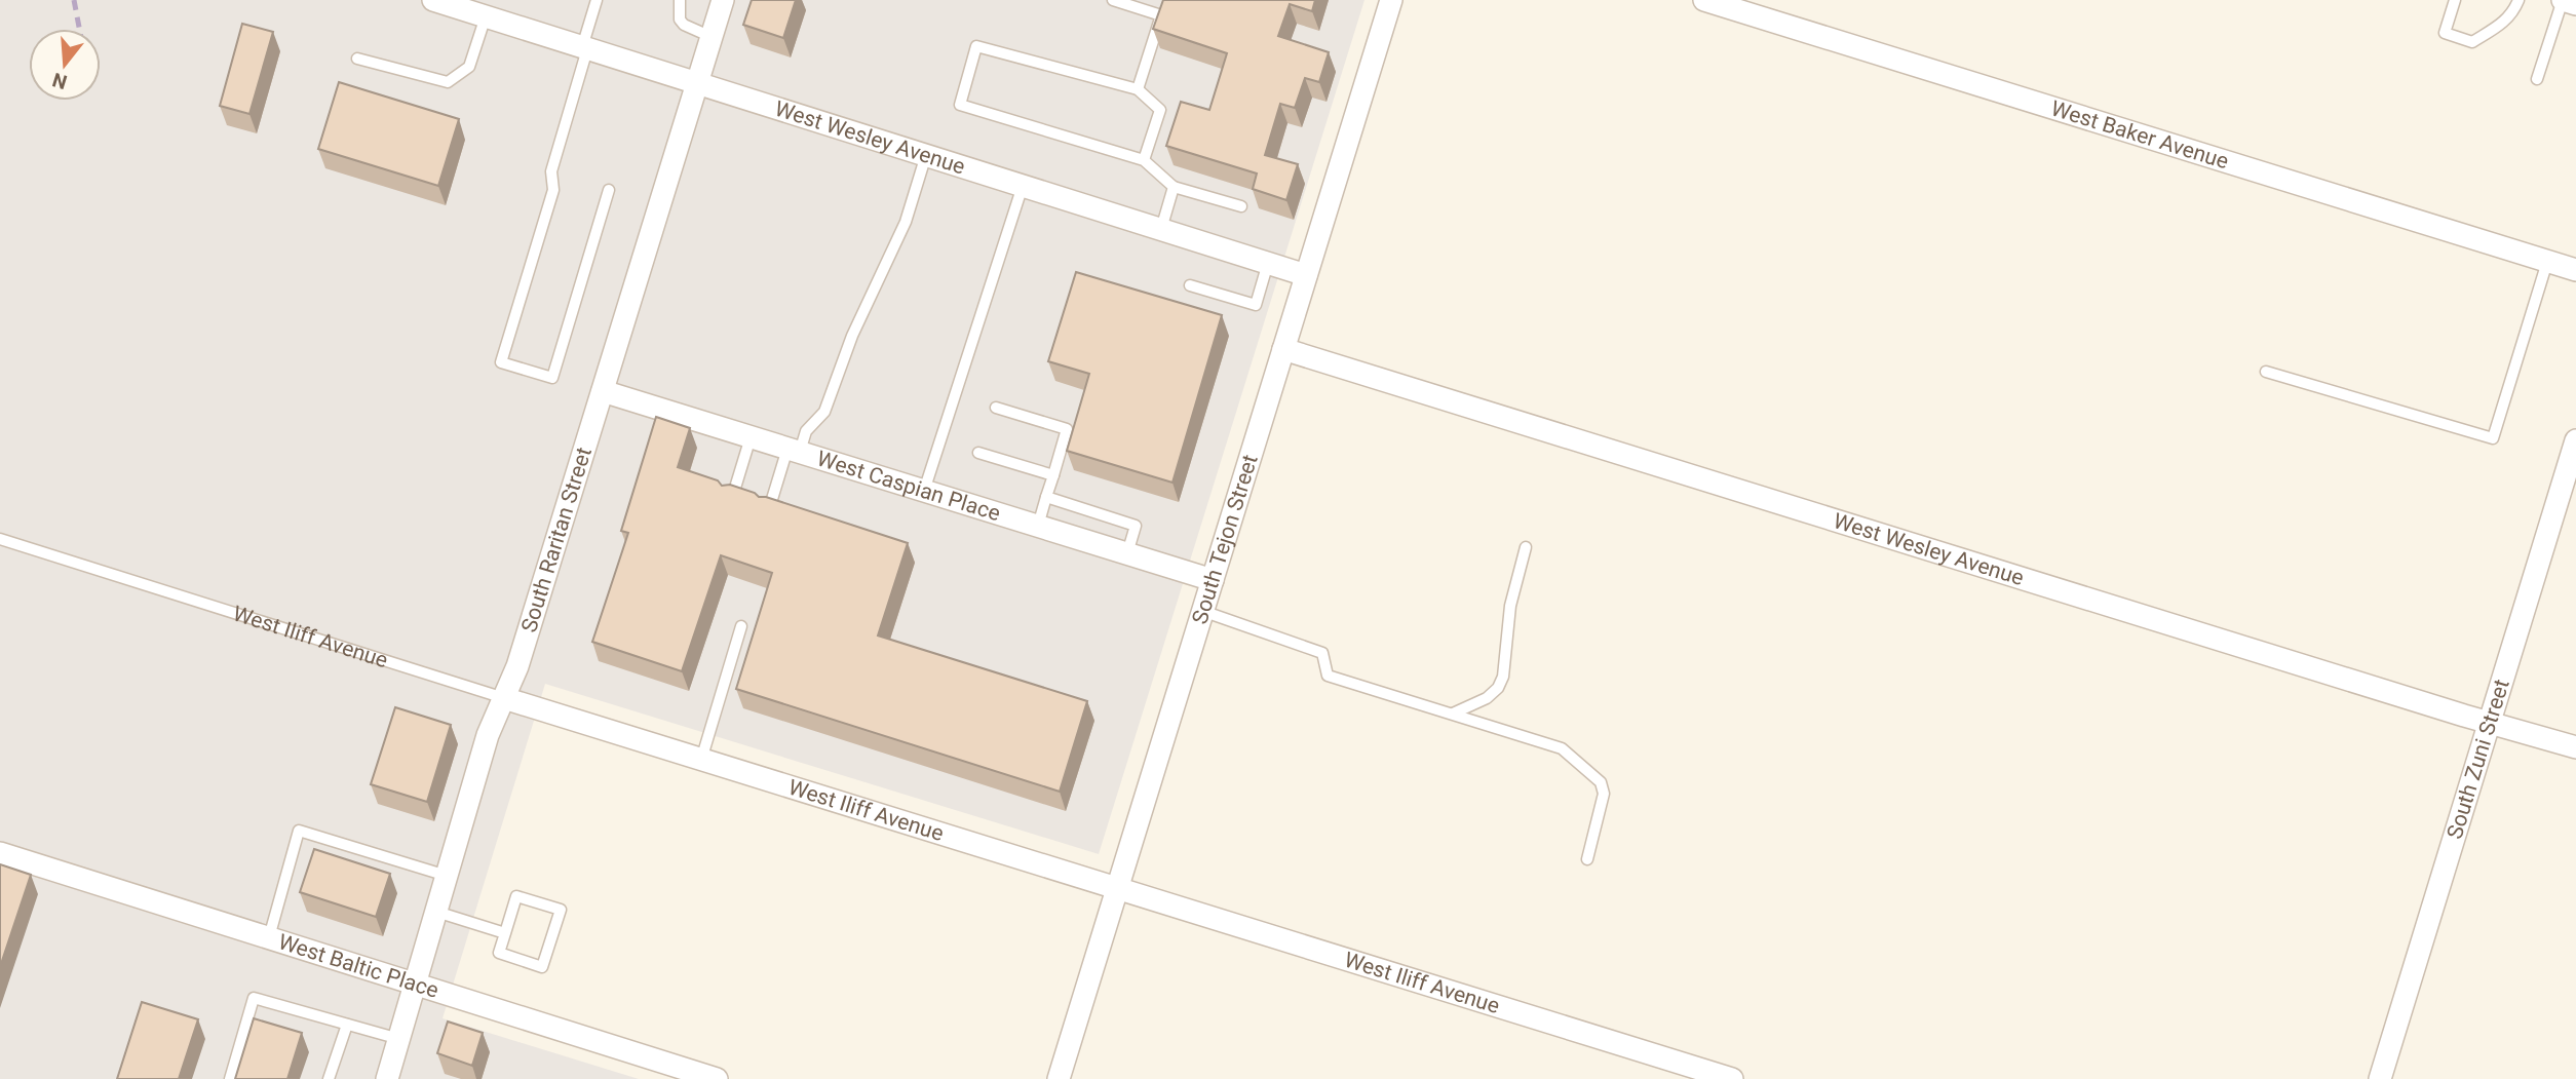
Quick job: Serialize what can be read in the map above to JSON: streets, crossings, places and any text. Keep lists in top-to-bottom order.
{
  "streets": {
    "street": [
      "West Baker Avenue",
      "West Wesley Avenue",
      "West Caspian Place",
      "South Tejon Street",
      "South Raritan Street",
      "West Iliff Avenue",
      "South Zuni Street",
      "West Baltic Place"
    ]
  },
  "crossings": [
    ["West Wesley Avenue", "South Tejon Street"],
    ["West Wesley Avenue", "South Raritan Street"],
    ["West Wesley Avenue", "South Zuni Street"],
    ["West Caspian Place", "South Tejon Street"],
    ["West Caspian Place", "South Raritan Street"],
    ["South Tejon Street", "West Iliff Avenue"],
    ["South Raritan Street", "West Iliff Avenue"],
    ["South Raritan Street", "West Baltic Place"]
  ],
  "north": "bottom"
}
